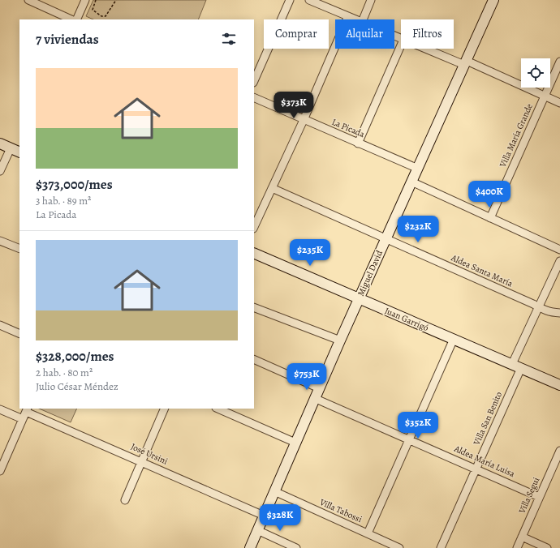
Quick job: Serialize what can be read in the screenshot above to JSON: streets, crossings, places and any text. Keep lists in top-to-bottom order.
{
  "streets": {
    "street": [
      "La Picada",
      "Villa María Grande",
      "Aldea Santa María",
      "Miguel David",
      "Juan Garrigó",
      "Villa San Benito",
      "José Ursini",
      "Aldea María Luisa",
      "Villa Segui",
      "Villa Tabossi"
    ]
  },
  "crossings": [
    ["La Picada", "Miguel David"],
    ["Aldea Santa María", "Miguel David"],
    ["Aldea Santa María", "Villa San Benito"],
    ["Miguel David", "Juan Garrigó"],
    ["Miguel David", "José Ursini"],
    ["Miguel David", "Aldea María Luisa"],
    ["Miguel David", "Villa Tabossi"],
    ["Juan Garrigó", "Villa San Benito"],
    ["Villa San Benito", "Aldea María Luisa"],
    ["Aldea María Luisa", "Villa Segui"]
  ],
  "page": {
    "chip": ["Comprar", "Alquilar", "Filtros"],
    "heading": "7 viviendas",
    "list": [
      {
        "name": "$373,000/mes",
        "note": "3 hab. · 89 m² · La Picada"
      },
      {
        "name": "$328,000/mes",
        "note": "2 hab. · 80 m² · Julio César Méndez"
      }
    ],
    "price": [
      "$373K",
      "$400K",
      "$232K",
      "$235K",
      "$753K",
      "$352K",
      "$328K"
    ]
  }
}
